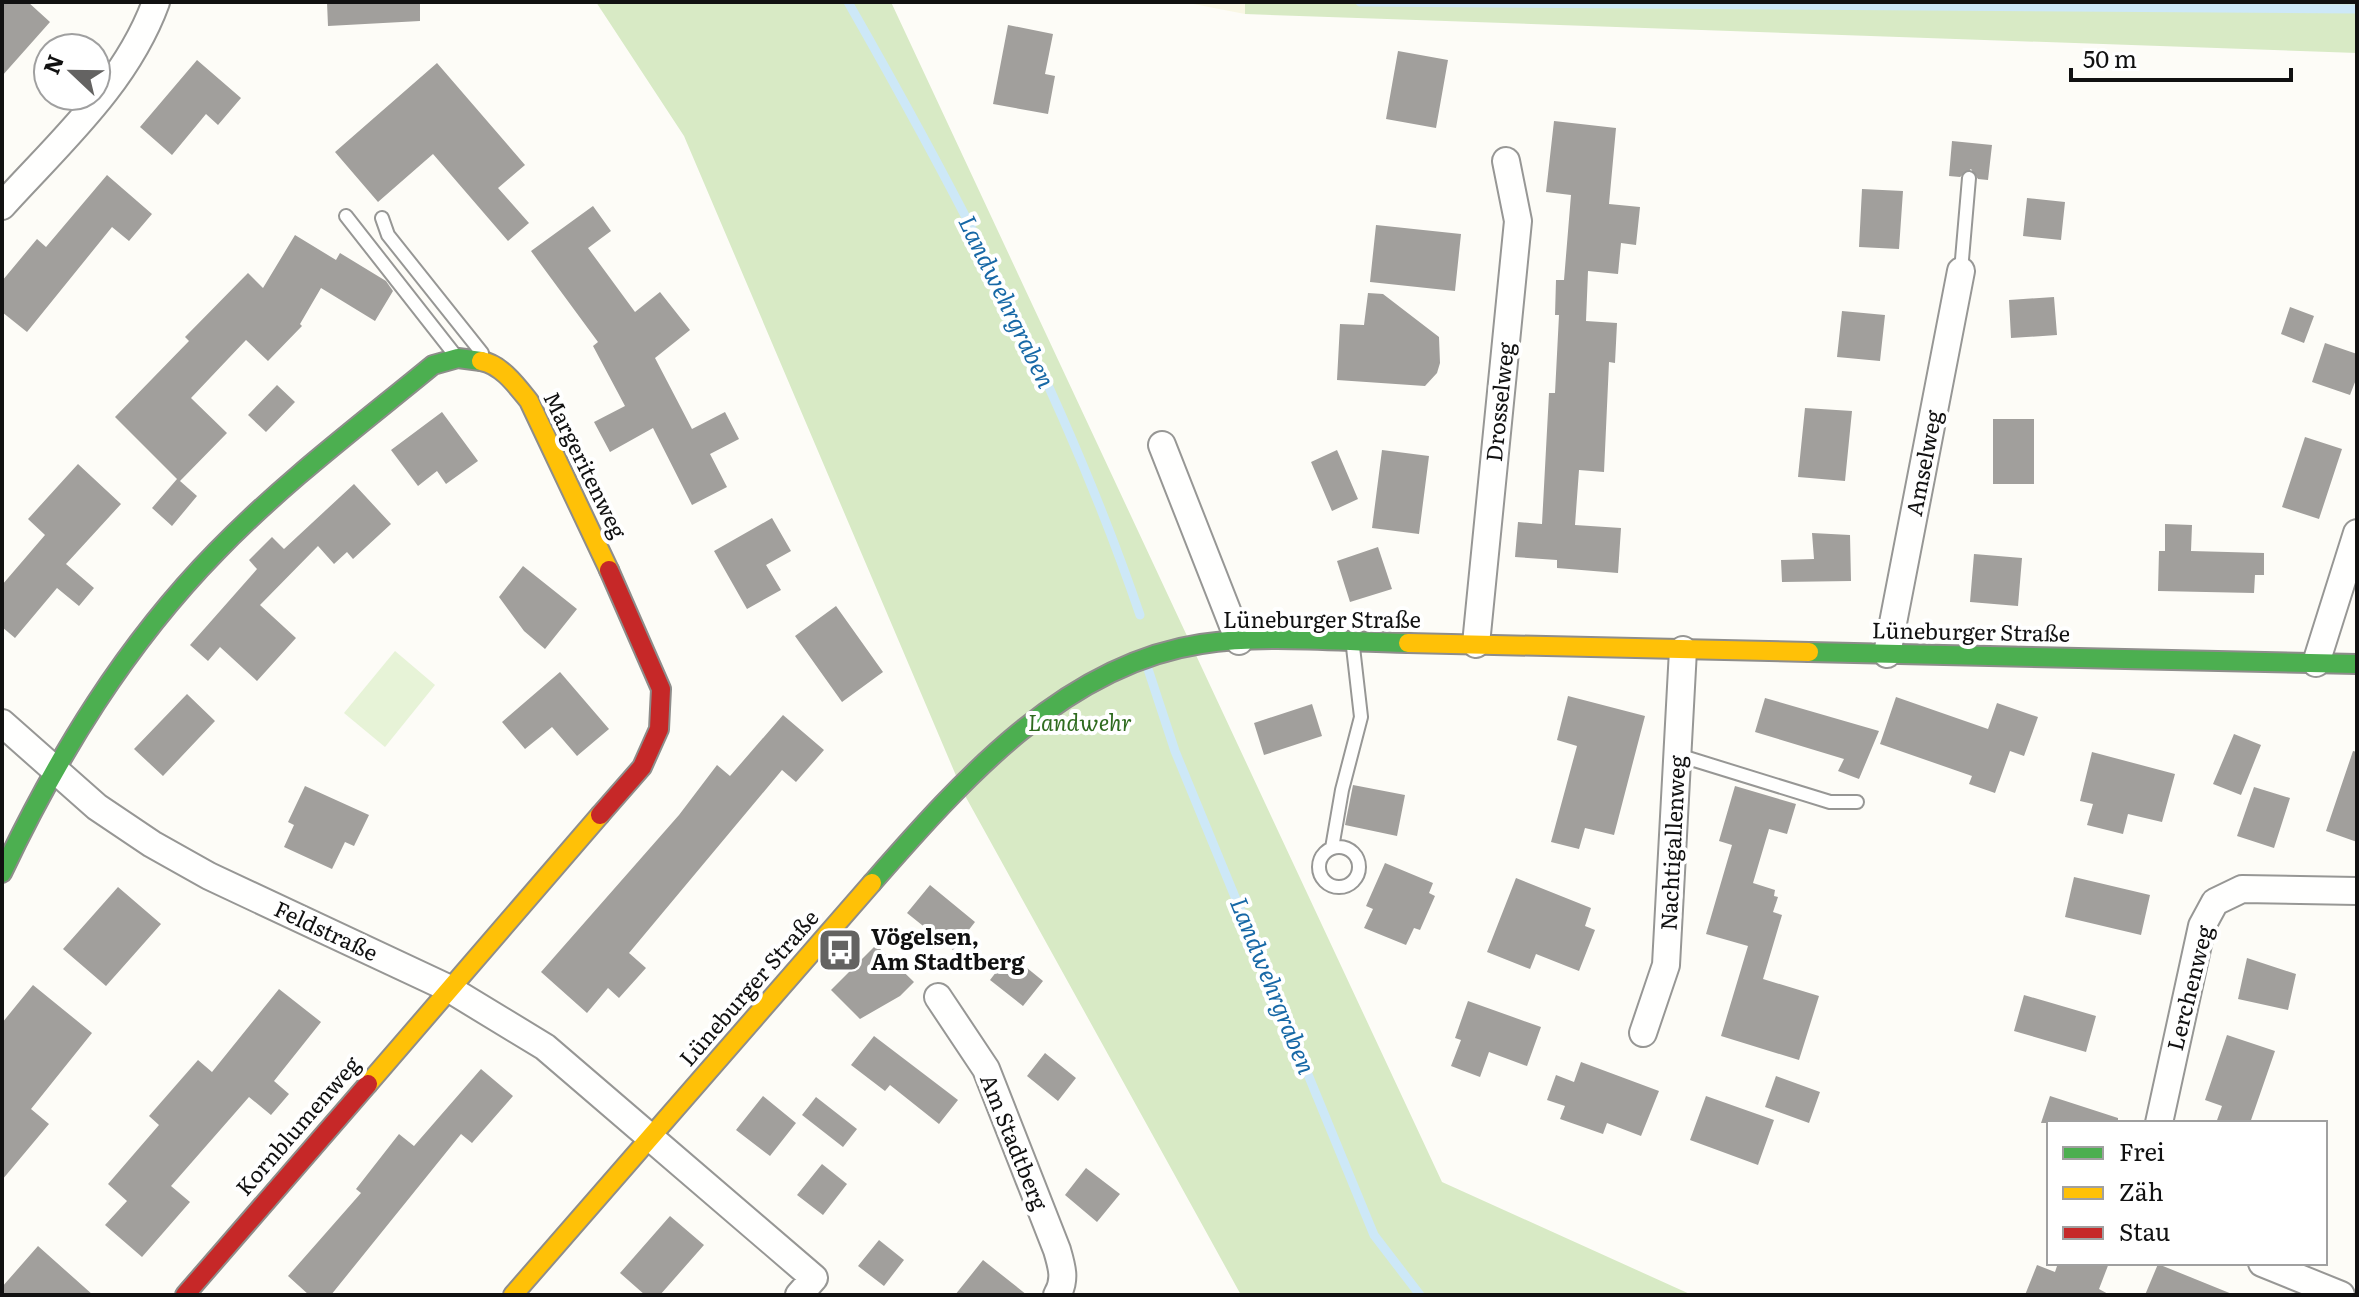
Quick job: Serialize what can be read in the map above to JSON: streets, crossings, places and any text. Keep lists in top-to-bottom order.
{
  "streets": {
    "street": [
      "Drosselweg",
      "Amselweg",
      "Margeritenweg",
      "Lüneburger Straße",
      "Nachtigallenweg",
      "Feldstraße",
      "Lerchenweg",
      "Kornblumenweg",
      "Am Stadtberg"
    ]
  },
  "crossings": [
    ["Drosselweg", "Lüneburger Straße"],
    ["Amselweg", "Lüneburger Straße"],
    ["Margeritenweg", "Feldstraße"],
    ["Margeritenweg", "Kornblumenweg"],
    ["Lüneburger Straße", "Nachtigallenweg"],
    ["Lüneburger Straße", "Feldstraße"],
    ["Feldstraße", "Kornblumenweg"]
  ],
  "water": ["Landwehrgraben"],
  "parks": ["Landwehr"],
  "places": {
    "bus stop": ["Vögelsen, Am Stadtberg"]
  },
  "legend": ["Frei", "Zäh", "Stau"],
  "scale_bar": "50 m",
  "north": "left"
}
